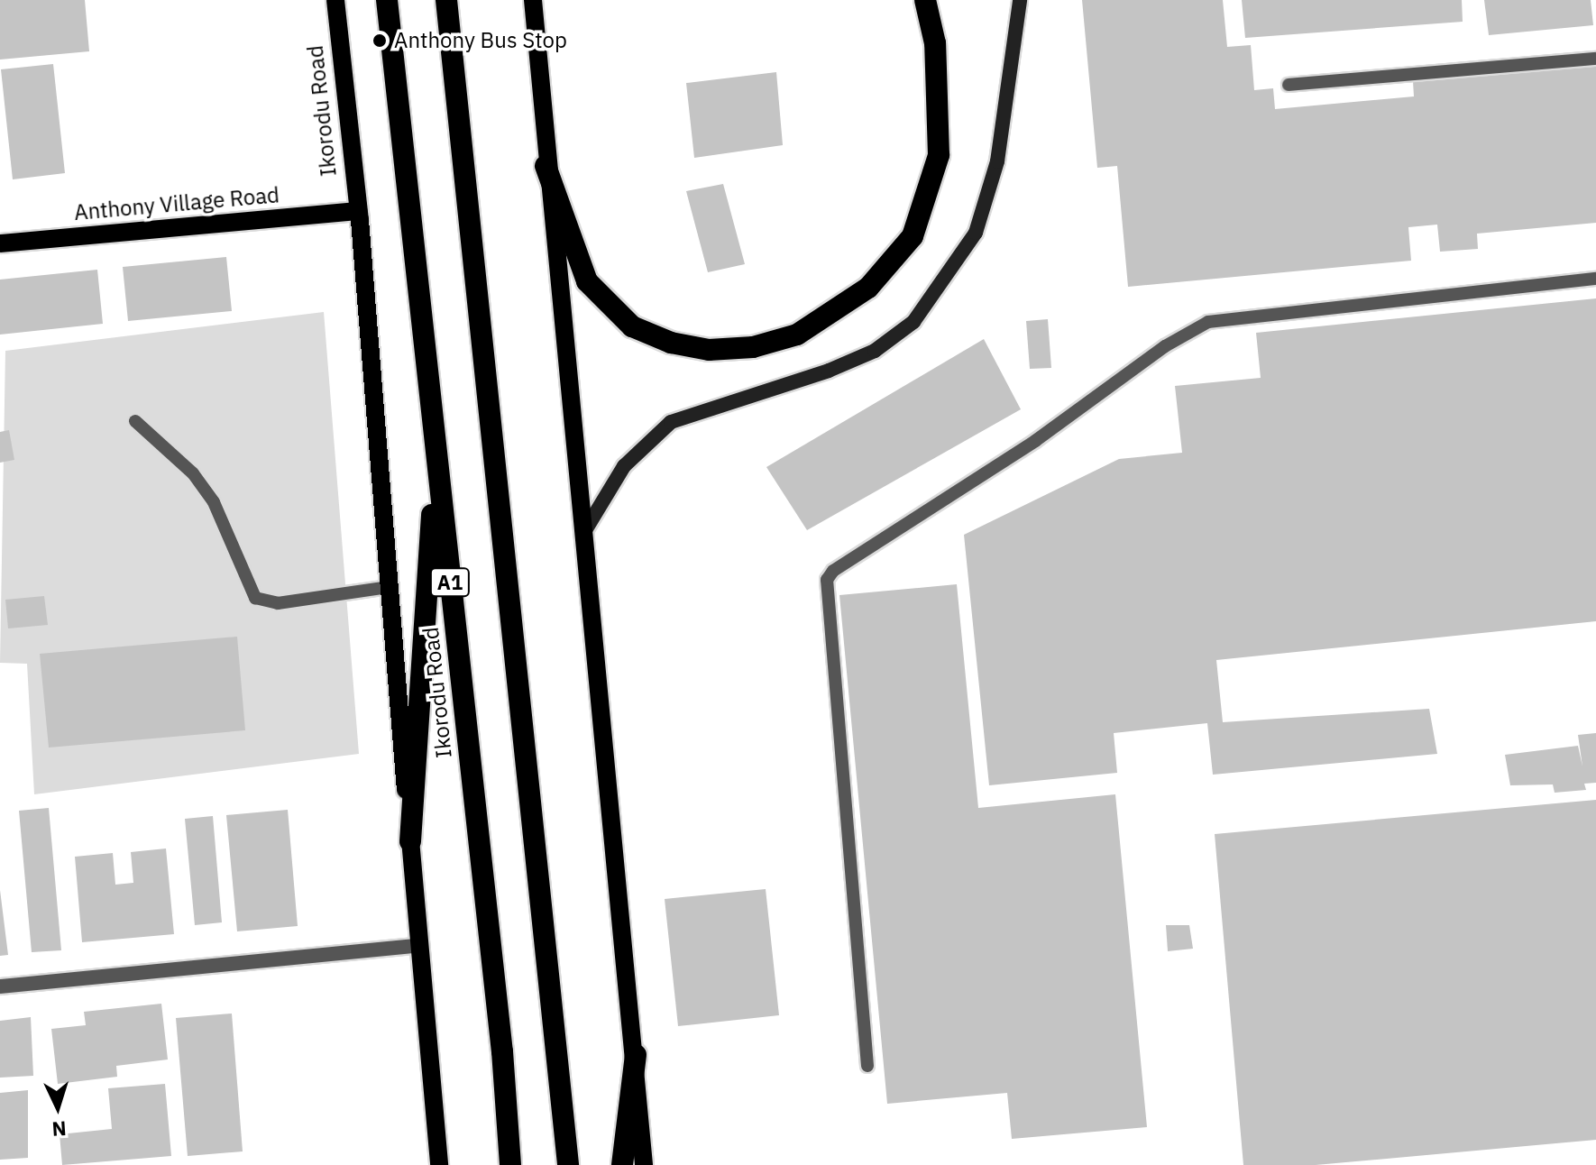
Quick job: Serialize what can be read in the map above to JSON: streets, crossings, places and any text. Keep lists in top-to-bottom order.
{
  "streets": {
    "highway": ["Ikorodu Road", "A1"],
    "main road": ["Anthony Village Road"]
  },
  "crossings": [
    ["Ikorodu Road", "Anthony Village Road"]
  ],
  "places": ["Anthony Bus Stop"],
  "north": "bottom"
}
